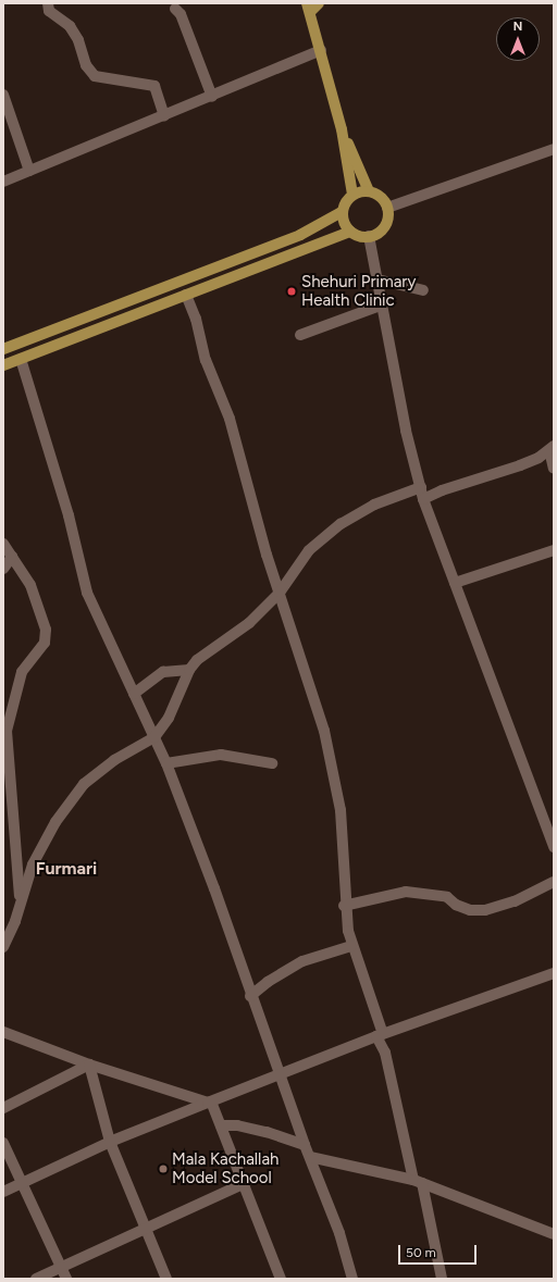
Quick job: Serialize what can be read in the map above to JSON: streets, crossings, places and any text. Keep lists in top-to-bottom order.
{
  "districts": ["Furmari"],
  "places": ["Shehuri Primary Health Clinic", "Mala Kachallah Model School"],
  "scale_bar": "50 m",
  "north": "top"
}
